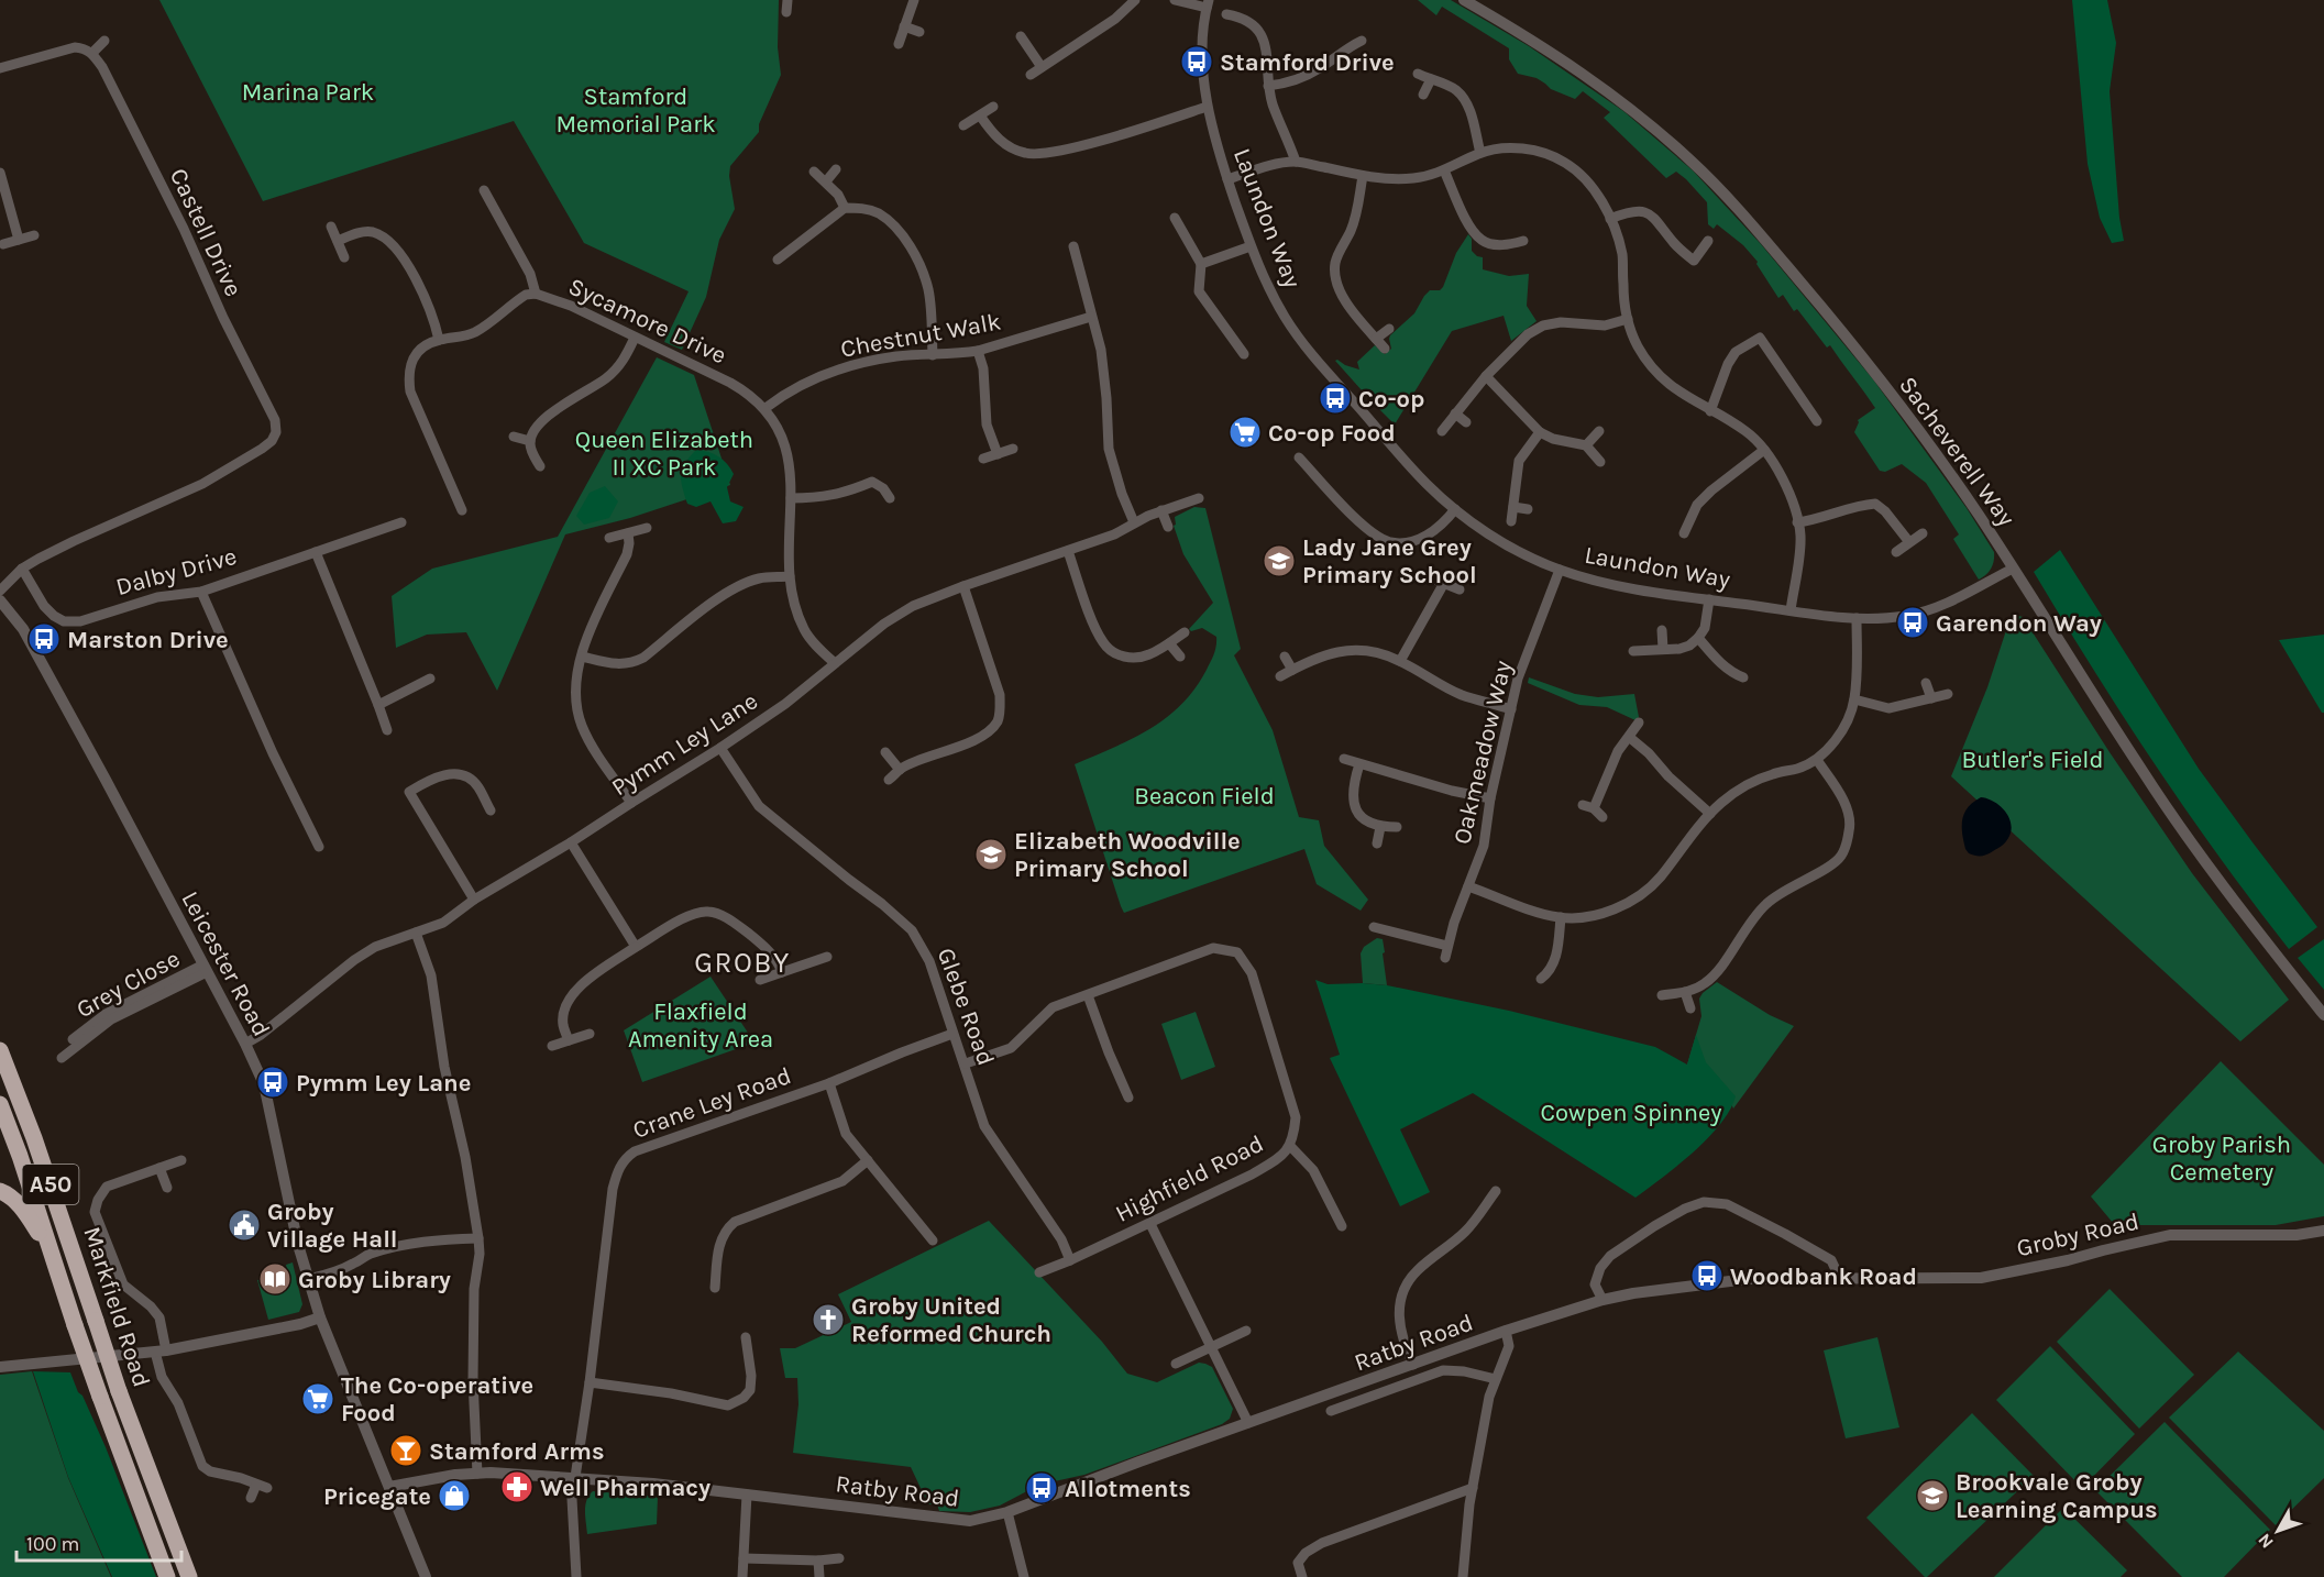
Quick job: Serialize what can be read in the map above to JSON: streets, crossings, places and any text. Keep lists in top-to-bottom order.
{
  "streets": {
    "highway": ["A50", "Markfield Road"],
    "street": [
      "Laundon Way",
      "Castell Drive",
      "Sycamore Drive",
      "Chestnut Walk",
      "Sacheverell Way",
      "Dalby Drive",
      "Pymm Ley Lane",
      "Oakmeadow Way",
      "Leicester Road",
      "Grey Close",
      "Glebe Road",
      "Crane Ley Road",
      "Highfield Road",
      "Groby Road",
      "Ratby Road"
    ]
  },
  "crossings": [
    ["Laundon Way", "Sacheverell Way"],
    ["Laundon Way", "Oakmeadow Way"],
    ["Sycamore Drive", "Chestnut Walk"],
    ["Sycamore Drive", "Pymm Ley Lane"],
    ["Pymm Ley Lane", "Leicester Road"],
    ["Pymm Ley Lane", "Glebe Road"],
    ["Leicester Road", "Grey Close"],
    ["Leicester Road", "Ratby Road"],
    ["Glebe Road", "Crane Ley Road"],
    ["Glebe Road", "Highfield Road"],
    ["Crane Ley Road", "Ratby Road"],
    ["Groby Road", "Ratby Road"]
  ],
  "districts": ["GROBY"],
  "parks": [
    "Marina Park",
    "Stamford Memorial Park",
    "Queen Elizabeth II XC Park",
    "Butler's Field",
    "Beacon Field",
    "Flaxfield Amenity Area",
    "Cowpen Spinney",
    "Groby Parish Cemetery"
  ],
  "places": {
    "bus stop": [
      "Stamford Drive",
      "Co-op",
      "Garendon Way",
      "Marston Drive",
      "Pymm Ley Lane",
      "Woodbank Road",
      "Allotments"
    ],
    "supermarket": ["Co-op Food", "The Co-operative Food"],
    "school or university": ["Lady Jane Grey Primary School", "Elizabeth Woodville Primary School", "Brookvale Groby Learning Campus"],
    "public building": ["Groby Village Hall"],
    "library": ["Groby Library"],
    "church": ["Groby United Reformed Church"],
    "bar": ["Stamford Arms"],
    "pharmacy": ["Well Pharmacy"],
    "shop": ["Pricegate"]
  },
  "scale_bar": "100 m",
  "north": "bottom left"
}
